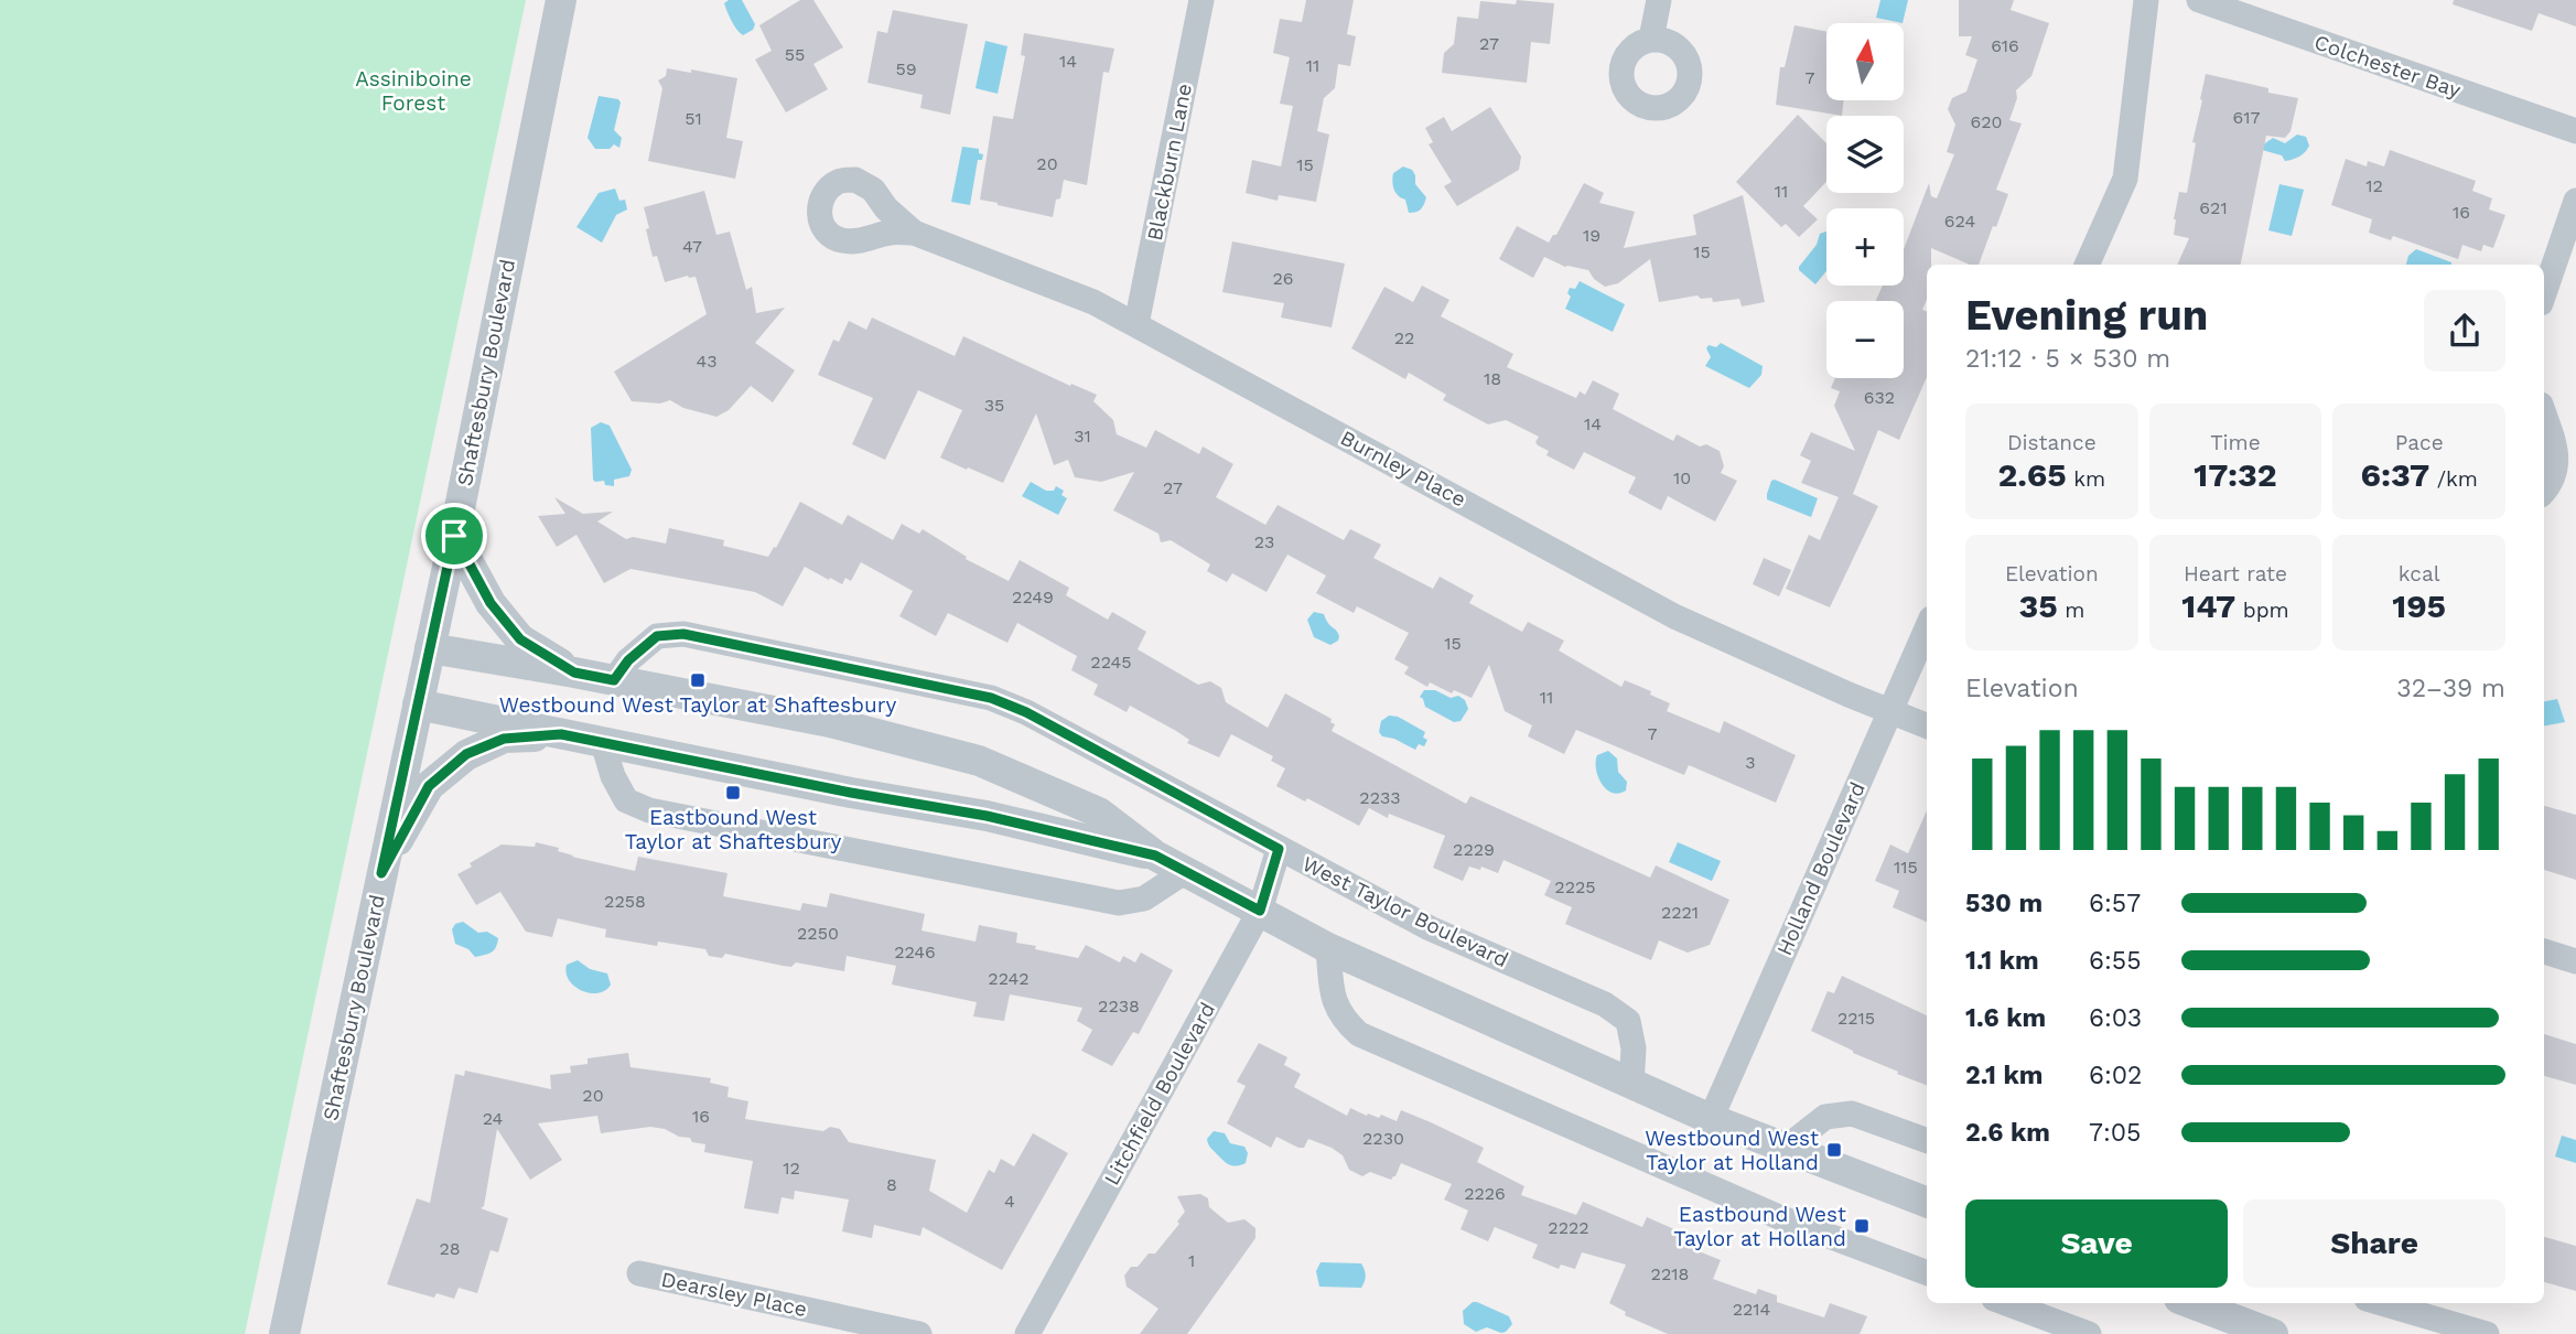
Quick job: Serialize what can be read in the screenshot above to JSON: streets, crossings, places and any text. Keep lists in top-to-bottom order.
{
  "streets": {
    "street": [
      "Colchester Bay",
      "Blackburn Lane",
      "Shaftesbury Boulevard",
      "Burnley Place",
      "Holland Boulevard",
      "West Taylor Boulevard",
      "Litchfield Boulevard",
      "Dearsley Place"
    ]
  },
  "crossings": [
    ["Blackburn Lane", "Burnley Place"],
    ["Burnley Place", "Holland Boulevard"],
    ["West Taylor Boulevard", "Litchfield Boulevard"]
  ],
  "parks": ["Assiniboine Forest"],
  "places": {
    "transit": [
      "Westbound West Taylor at Shaftesbury",
      "Eastbound West Taylor at Shaftesbury",
      "Westbound West Taylor at Holland",
      "Eastbound West Taylor at Holland"
    ]
  },
  "house_numbers": [
    "27",
    "616",
    "55",
    "14",
    "11",
    "59",
    "7",
    "617",
    "51",
    "620",
    "20",
    "15",
    "12",
    "11",
    "621",
    "16",
    "624",
    "19",
    "47",
    "15",
    "26",
    "22",
    "43",
    "18",
    "632",
    "35",
    "14",
    "31",
    "10",
    "27",
    "23",
    "2249",
    "15",
    "2245",
    "11",
    "7",
    "3",
    "2233",
    "2229",
    "115",
    "2225",
    "2258",
    "2221",
    "2250",
    "2246",
    "2242",
    "2238",
    "2215",
    "20",
    "16",
    "24",
    "2230",
    "12",
    "8",
    "2226",
    "4",
    "2222",
    "28",
    "1",
    "2218",
    "2214"
  ],
  "north": "top",
  "page": {
    "map_buttons": ["+", "−"],
    "heading": ["Evening run", "21:12 · 5 × 530 m"],
    "stats": [
      ["Distance", "2.65 km"],
      ["Time", "17:32"],
      ["Pace", "6:37 /km"],
      ["Elevation", "35 m"],
      ["Heart rate", "147 bpm"],
      ["kcal", "195"]
    ],
    "chart": ["Elevation", "32–39 m"],
    "list": [
      {
        "name": "530 m",
        "note": "6:57"
      },
      {
        "name": "1.1 km",
        "note": "6:55"
      },
      {
        "name": "1.6 km",
        "note": "6:03"
      },
      {
        "name": "2.1 km",
        "note": "6:02"
      },
      {
        "name": "2.6 km",
        "note": "7:05"
      }
    ],
    "buttons": ["Save", "Share"]
  }
}
